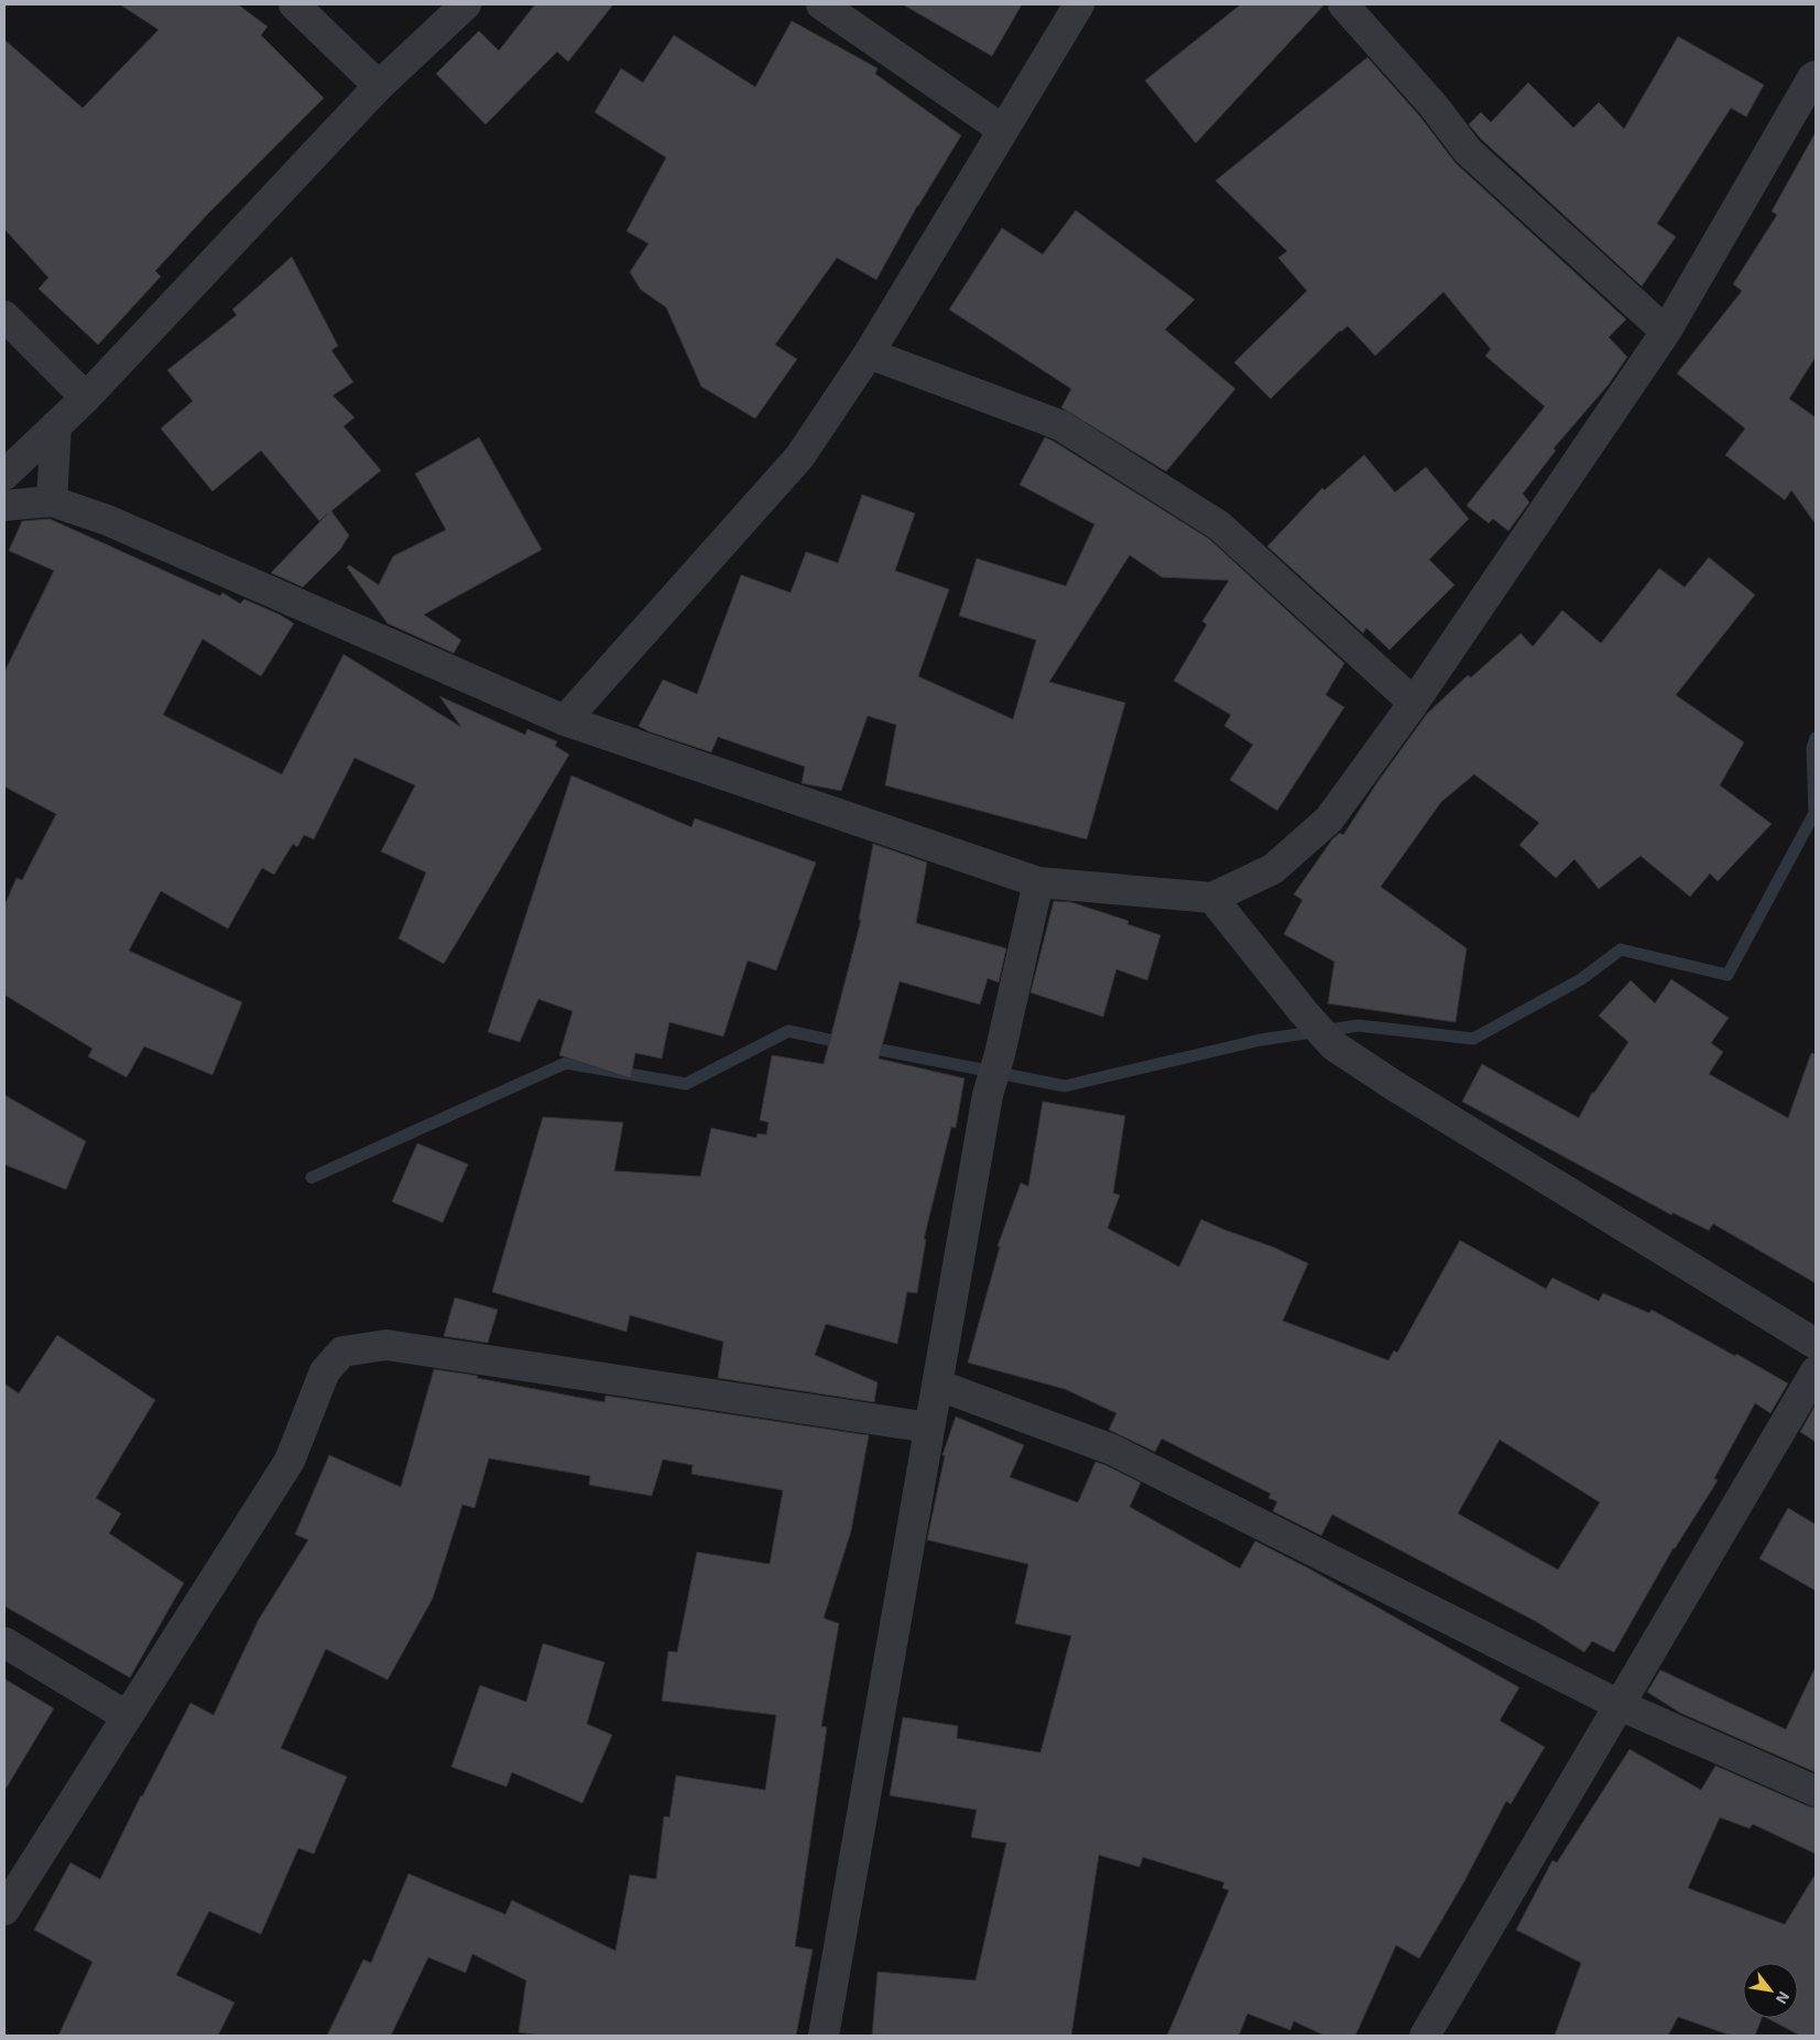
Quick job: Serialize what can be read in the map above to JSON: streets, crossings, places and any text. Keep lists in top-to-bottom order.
{
  "north": "bottom right"
}
